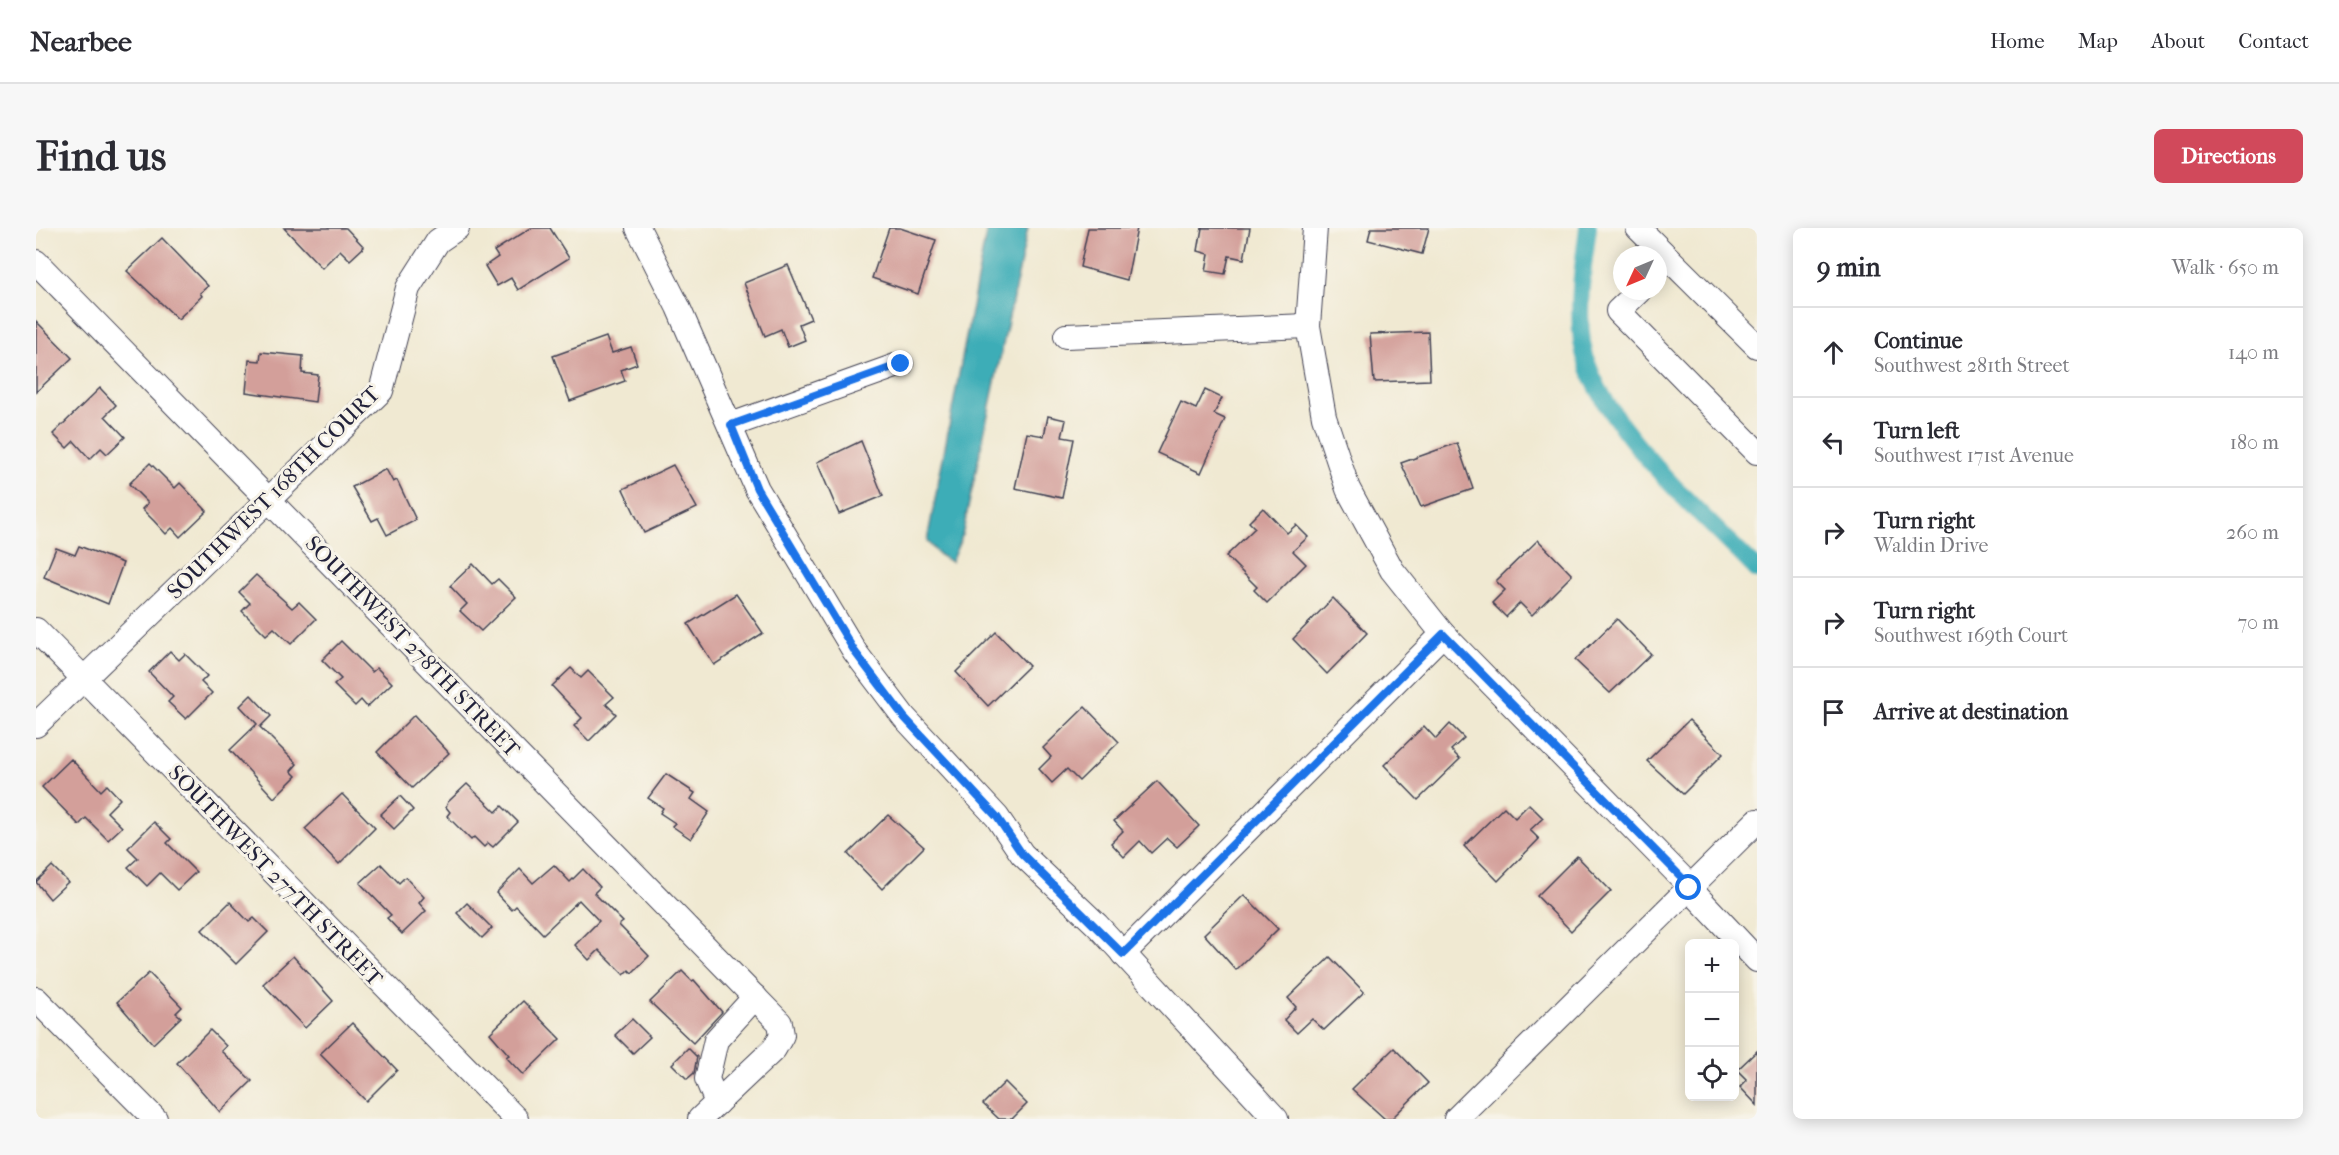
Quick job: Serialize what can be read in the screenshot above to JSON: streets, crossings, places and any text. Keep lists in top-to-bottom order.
{
  "streets": {
    "street": ["SOUTHWEST 168TH COURT", "SOUTHWEST 278TH STREET", "SOUTHWEST 277TH STREET"]
  },
  "crossings": [
    ["SOUTHWEST 168TH COURT", "SOUTHWEST 278TH STREET"],
    ["SOUTHWEST 168TH COURT", "SOUTHWEST 277TH STREET"]
  ],
  "north": "bottom left",
  "page": {
    "header": "Nearbee",
    "nav": [
      "Home",
      "Map",
      "About",
      "Contact"
    ],
    "buttons": "Directions",
    "title": "Find us",
    "heading": ["9 min", "Walk · 650 m"],
    "list": [
      ["Continue", "Southwest 281th Street", "140 m"],
      ["Turn left", "Southwest 171st Avenue", "180 m"],
      ["Turn right", "Waldin Drive", "260 m"],
      ["Turn right", "Southwest 169th Court", "70 m"],
      "Arrive at destination"
    ],
    "map_buttons": ["+", "−"]
  }
}
